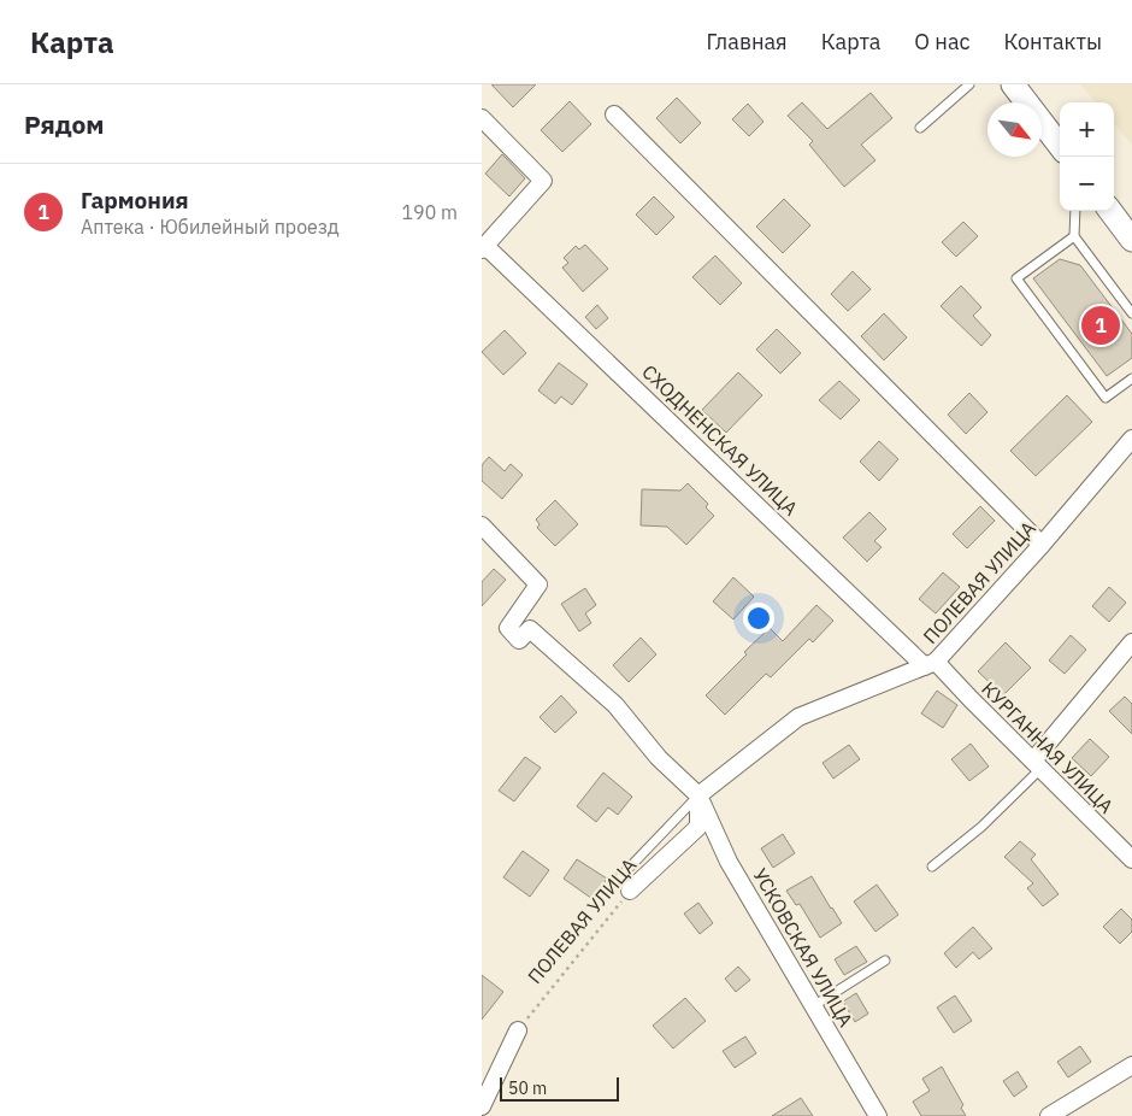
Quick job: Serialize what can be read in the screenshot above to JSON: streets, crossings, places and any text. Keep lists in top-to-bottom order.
{
  "streets": {
    "street": [
      "СХОДНЕНСКАЯ УЛИЦА",
      "ПОЛЕВАЯ УЛИЦА",
      "КУРГАННАЯ УЛИЦА",
      "УСКОВСКАЯ УЛИЦА"
    ]
  },
  "crossings": [
    ["СХОДНЕНСКАЯ УЛИЦА", "ПОЛЕВАЯ УЛИЦА"],
    ["СХОДНЕНСКАЯ УЛИЦА", "КУРГАННАЯ УЛИЦА"],
    ["ПОЛЕВАЯ УЛИЦА", "КУРГАННАЯ УЛИЦА"],
    ["ПОЛЕВАЯ УЛИЦА", "УСКОВСКАЯ УЛИЦА"]
  ],
  "scale_bar": "50 m",
  "north": "bottom right",
  "page": {
    "header": "Карта",
    "nav": [
      "Главная",
      "Карта",
      "О нас",
      "Контакты"
    ],
    "heading": "Рядом",
    "map_buttons": ["+", "−"],
    "list": [
      {
        "mark": "1",
        "name": "Гармония",
        "note": "Аптека · Юбилейный проезд",
        "value": "190 m"
      }
    ],
    "pins": "1",
    "scale": "50 m"
  }
}
